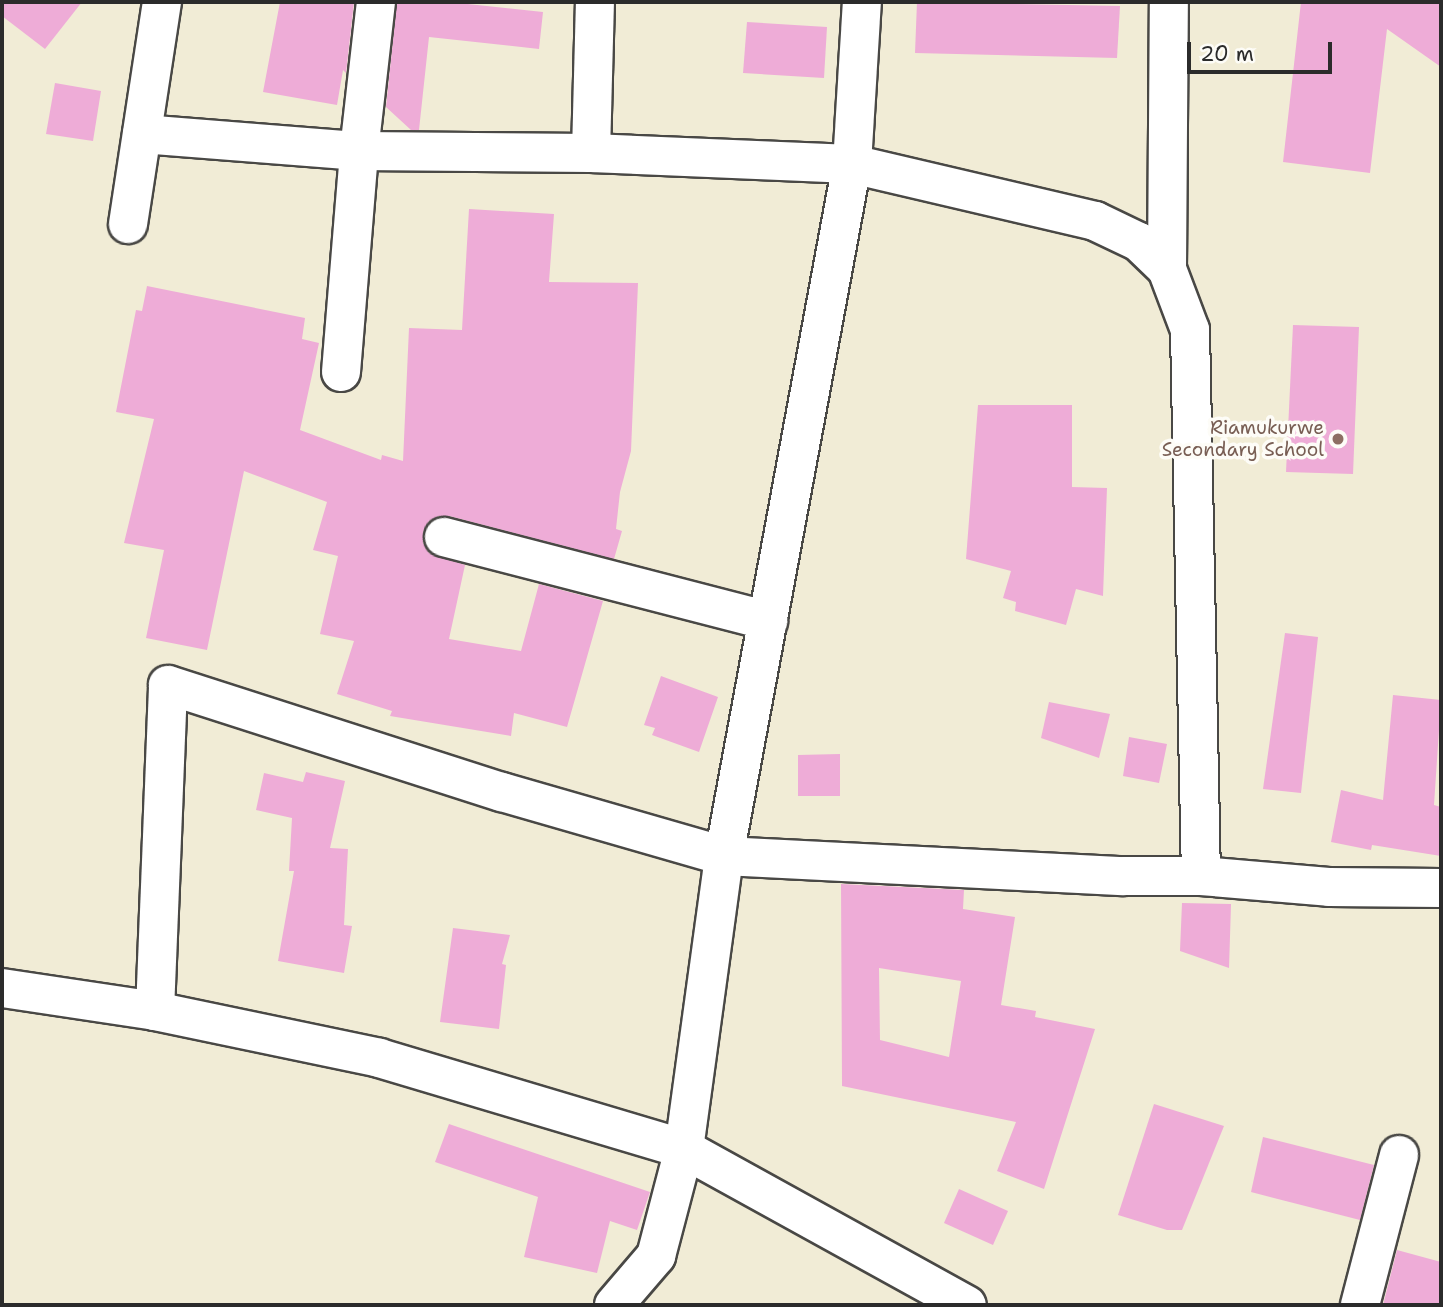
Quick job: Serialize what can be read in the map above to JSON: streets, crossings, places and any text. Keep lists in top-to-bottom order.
{
  "places": ["Riamukurwe Secondary School"],
  "scale_bar": "20 m"
}
